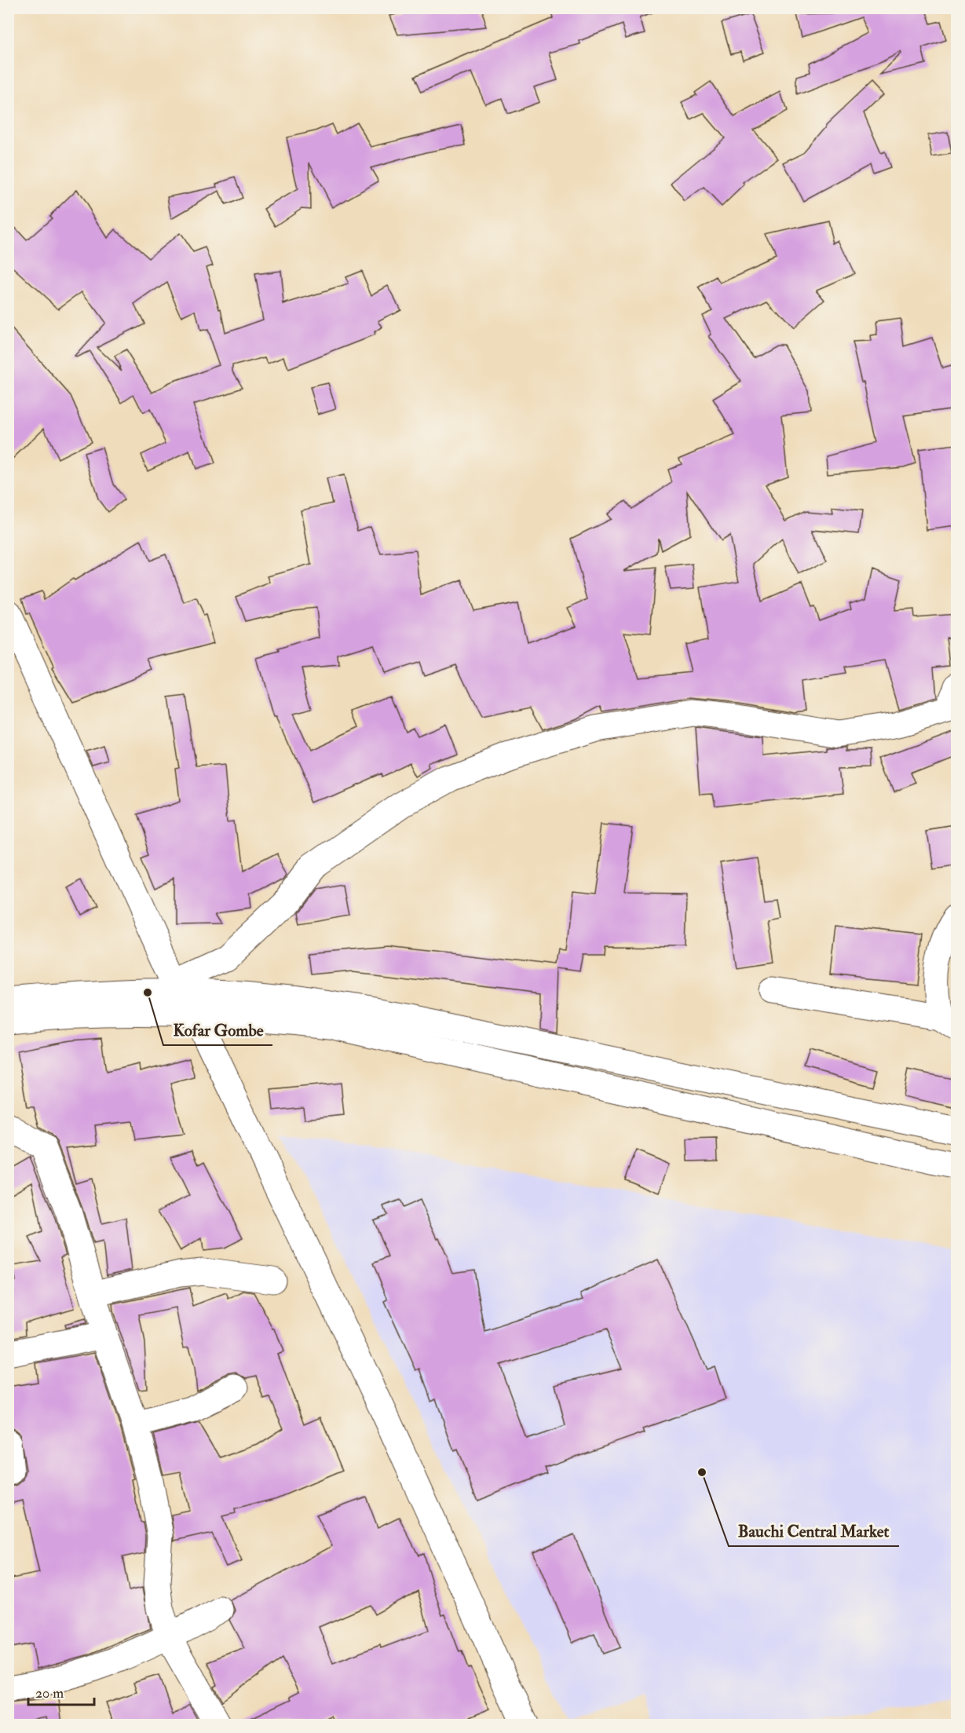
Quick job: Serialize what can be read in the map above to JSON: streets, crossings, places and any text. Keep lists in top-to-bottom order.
{
  "places": ["Kofar Gombe", "Bauchi Central Market"],
  "scale_bar": "20 m"
}
